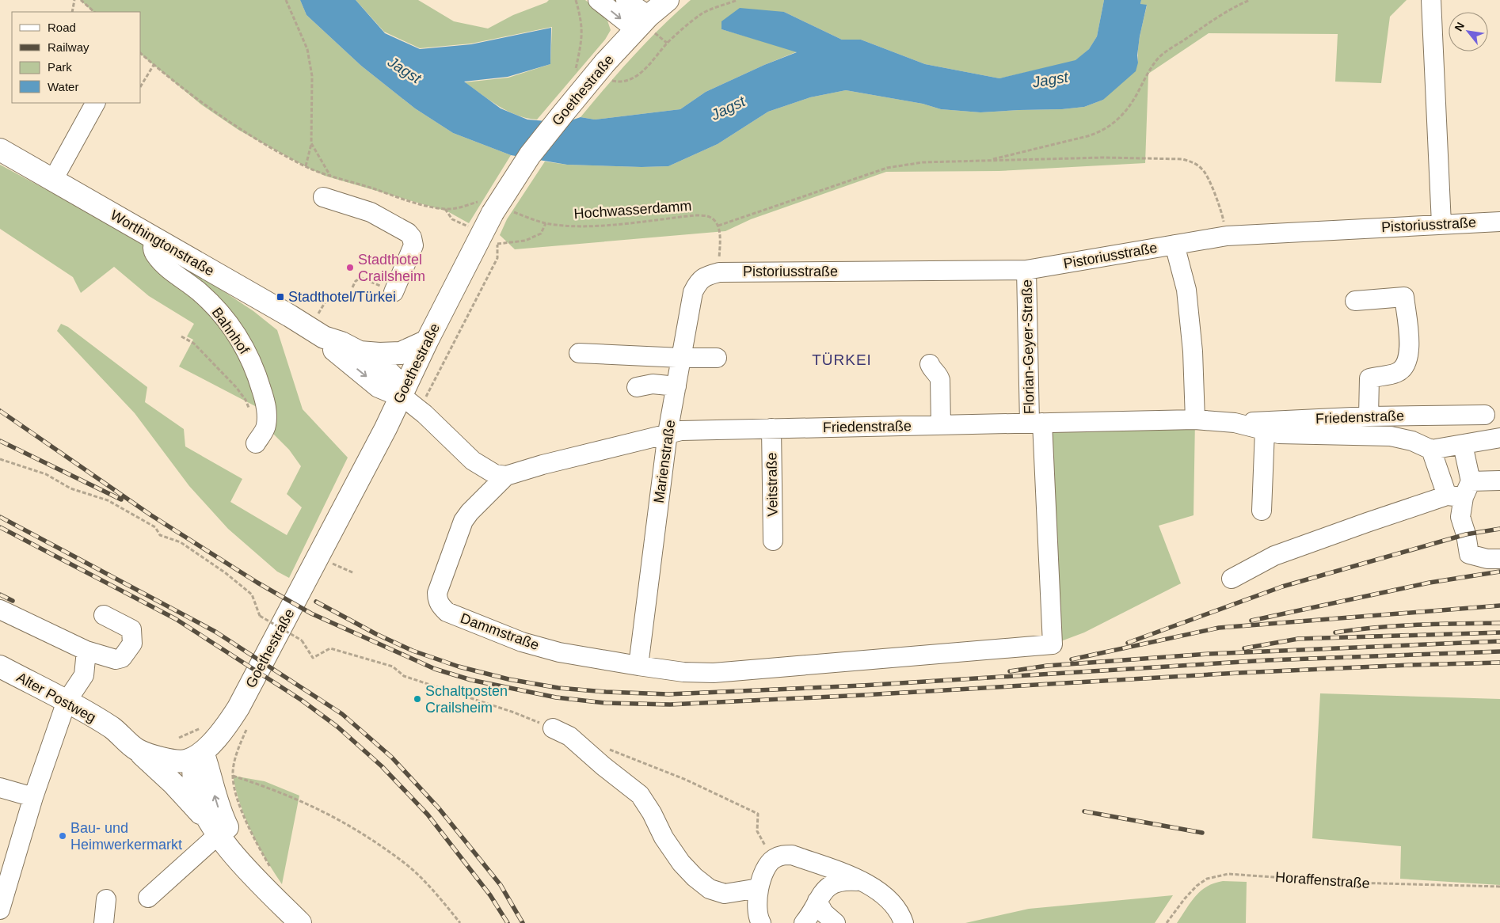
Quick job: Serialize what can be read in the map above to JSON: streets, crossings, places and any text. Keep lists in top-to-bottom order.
{
  "streets": {
    "main road": ["Goethestraße", "Worthingtonstraße", "Alter Postweg"],
    "street": [
      "Pistoriusstraße",
      "Bahnhof",
      "Florian-Geyer-Straße",
      "Friedenstraße",
      "Marienstraße",
      "Veitstraße",
      "Dammstraße"
    ],
    "path": ["Hochwasserdamm", "Horaffenstraße"]
  },
  "crossings": [
    ["Goethestraße", "Worthingtonstraße"],
    ["Goethestraße", "Alter Postweg"],
    ["Pistoriusstraße", "Florian-Geyer-Straße"],
    ["Pistoriusstraße", "Marienstraße"],
    ["Worthingtonstraße", "Bahnhof"],
    ["Florian-Geyer-Straße", "Friedenstraße"],
    ["Florian-Geyer-Straße", "Dammstraße"],
    ["Friedenstraße", "Marienstraße"],
    ["Friedenstraße", "Veitstraße"],
    ["Friedenstraße", "Dammstraße"],
    ["Marienstraße", "Dammstraße"]
  ],
  "districts": ["TÜRKEI"],
  "water": ["Jagst"],
  "places": {
    "other": ["Stadthotel Crailsheim", "Schaltposten Crailsheim", "Bau- und Heimwerkermarkt"],
    "transit": ["Stadthotel/Türkei"]
  },
  "legend": [
    "Road",
    "Railway",
    "Park",
    "Water"
  ],
  "north": "top left"
}
